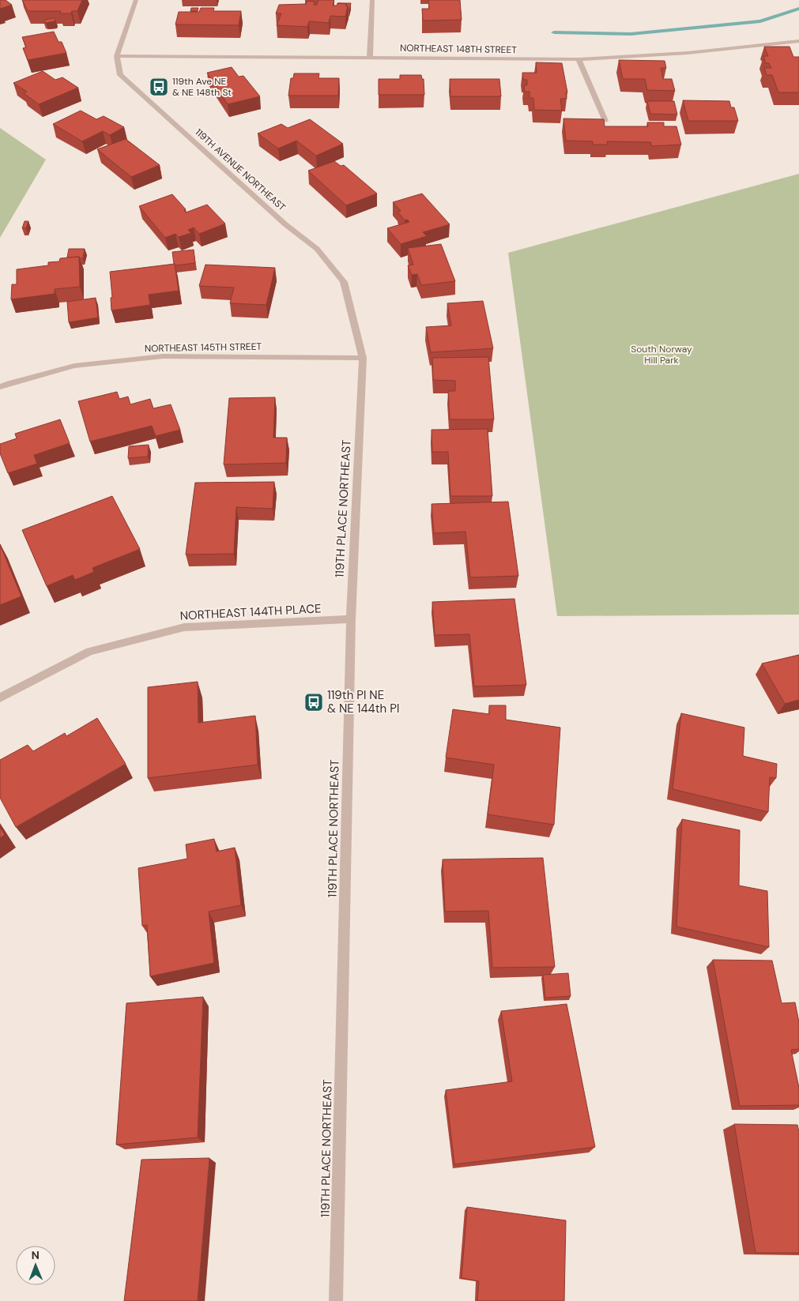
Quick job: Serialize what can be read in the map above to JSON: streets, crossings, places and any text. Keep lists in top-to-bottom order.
{
  "streets": {
    "street": [
      "NORTHEAST 148TH STREET",
      "119TH AVENUE NORTHEAST",
      "NORTHEAST 145TH STREET",
      "119TH PLACE NORTHEAST",
      "NORTHEAST 144TH PLACE"
    ]
  },
  "crossings": [
    ["NORTHEAST 148TH STREET", "119TH AVENUE NORTHEAST"],
    ["119TH AVENUE NORTHEAST", "NORTHEAST 145TH STREET"],
    ["119TH AVENUE NORTHEAST", "119TH PLACE NORTHEAST"],
    ["NORTHEAST 145TH STREET", "119TH PLACE NORTHEAST"],
    ["119TH PLACE NORTHEAST", "NORTHEAST 144TH PLACE"]
  ],
  "parks": ["South Norway Hill Park"],
  "places": {
    "bus stop": ["119th Ave NE & NE 148th St", "119th Pl NE & NE 144th Pl"]
  },
  "north": "top"
}
